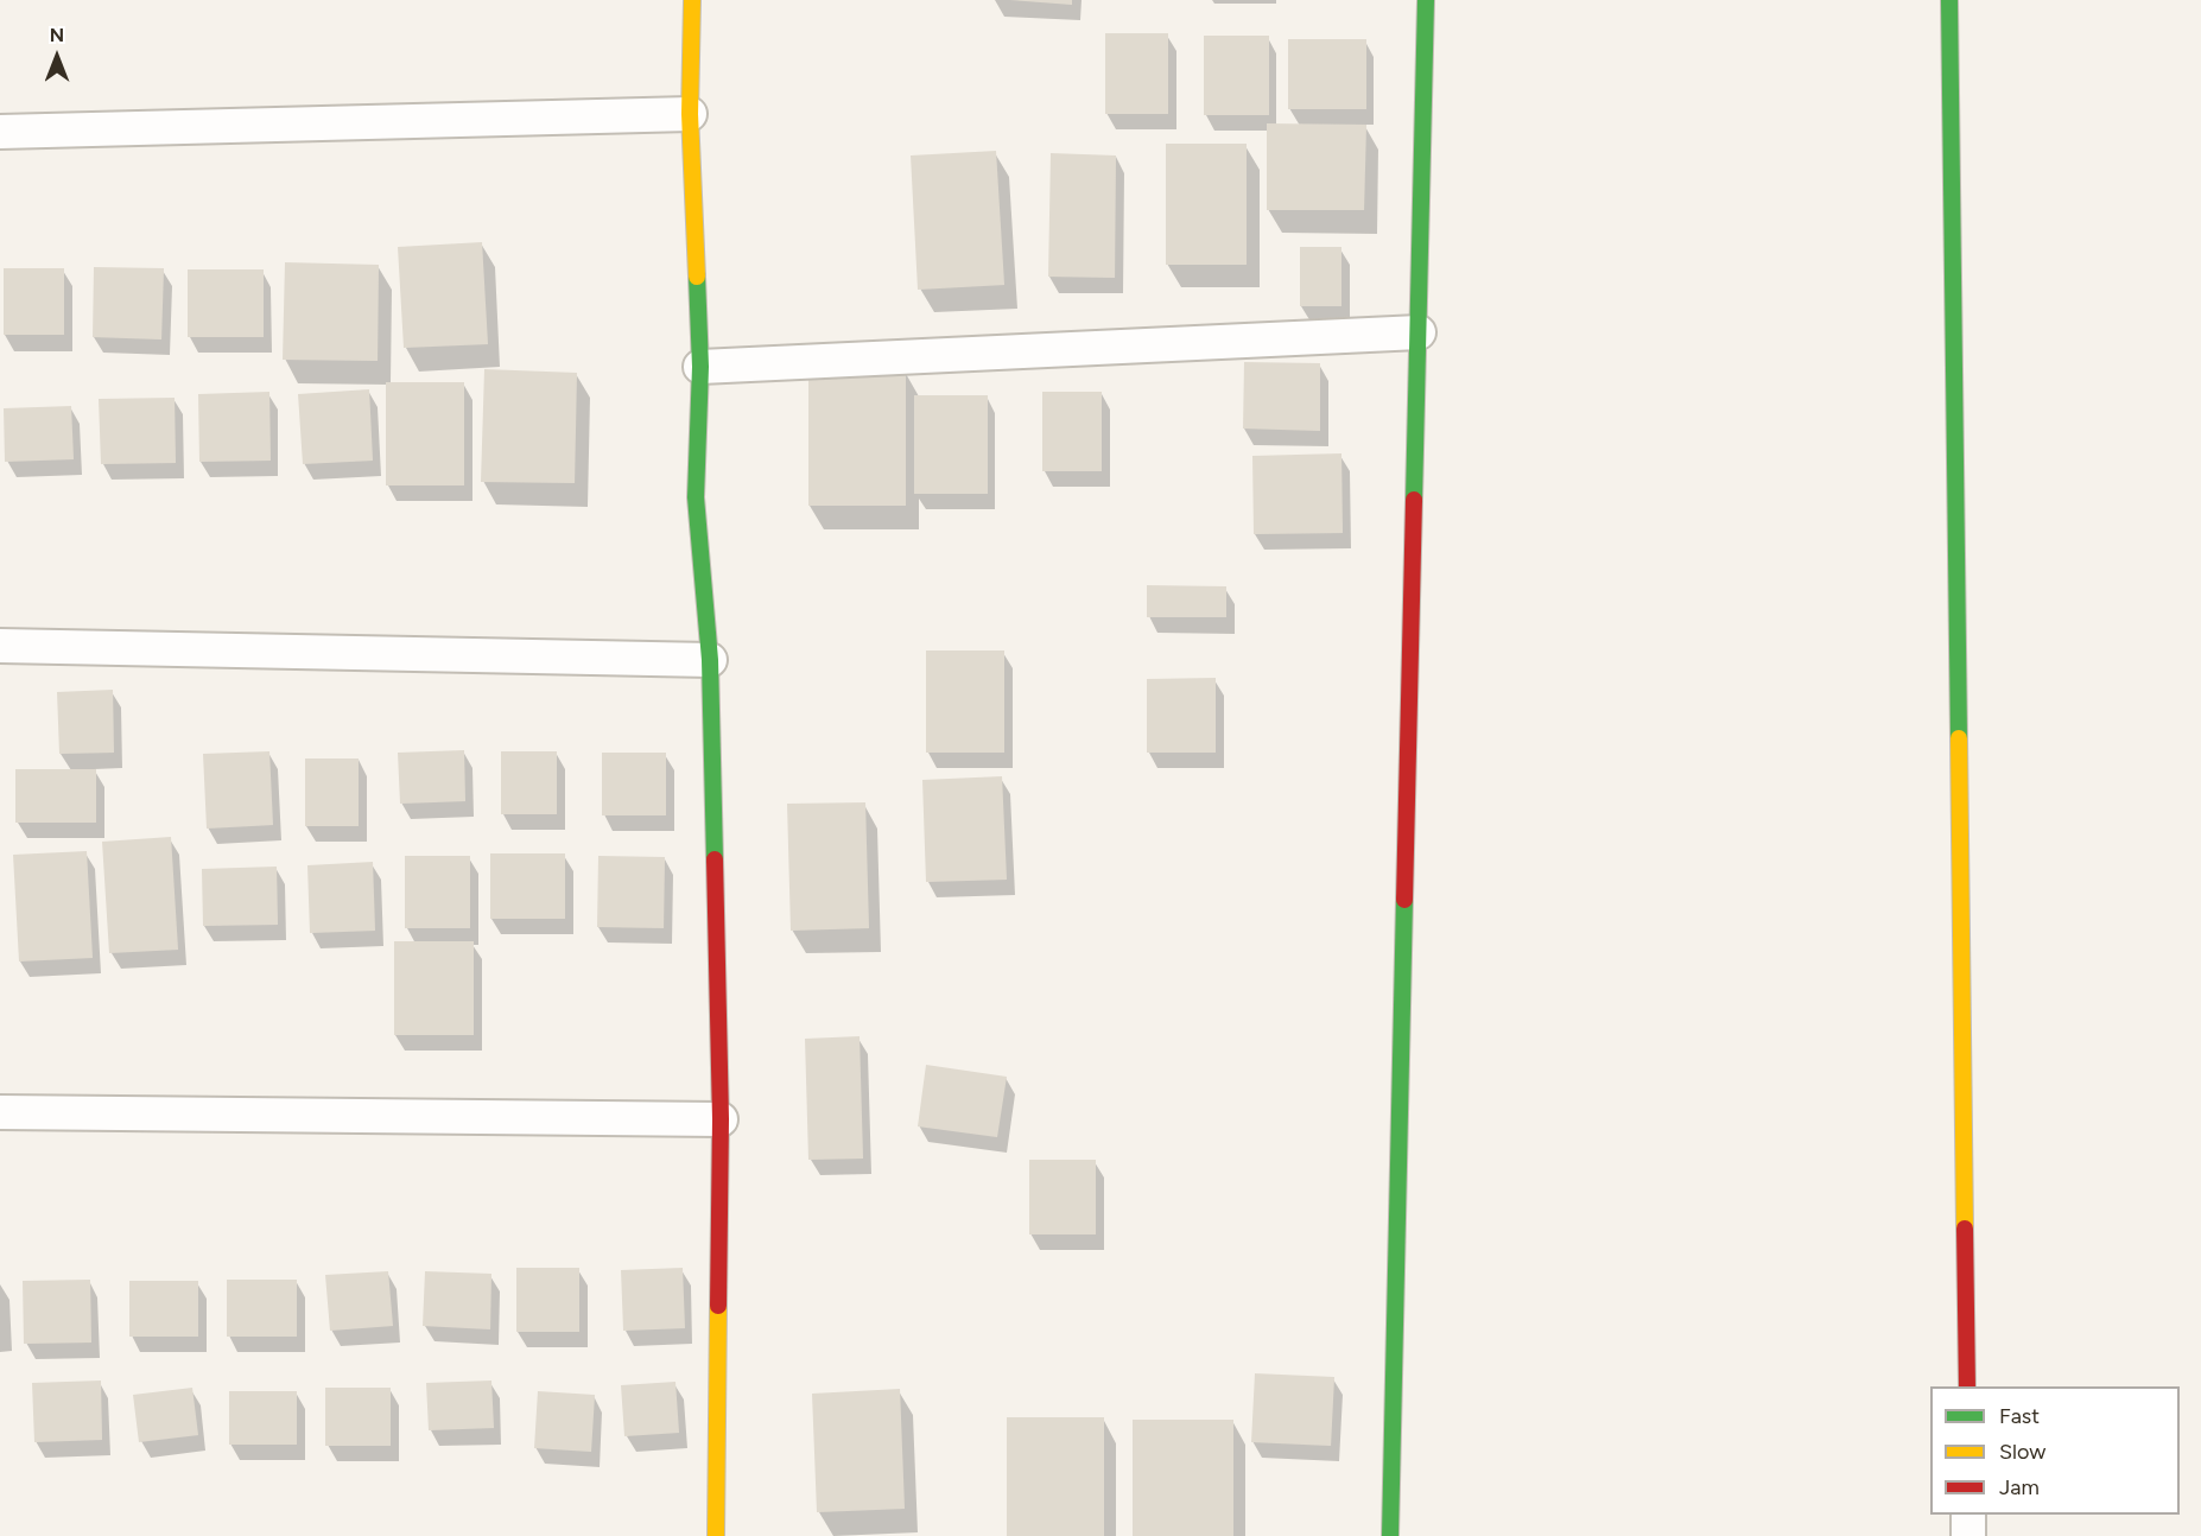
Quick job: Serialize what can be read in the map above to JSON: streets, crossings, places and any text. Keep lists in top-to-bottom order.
{
  "legend": ["Fast", "Slow", "Jam"],
  "north": "top"
}
